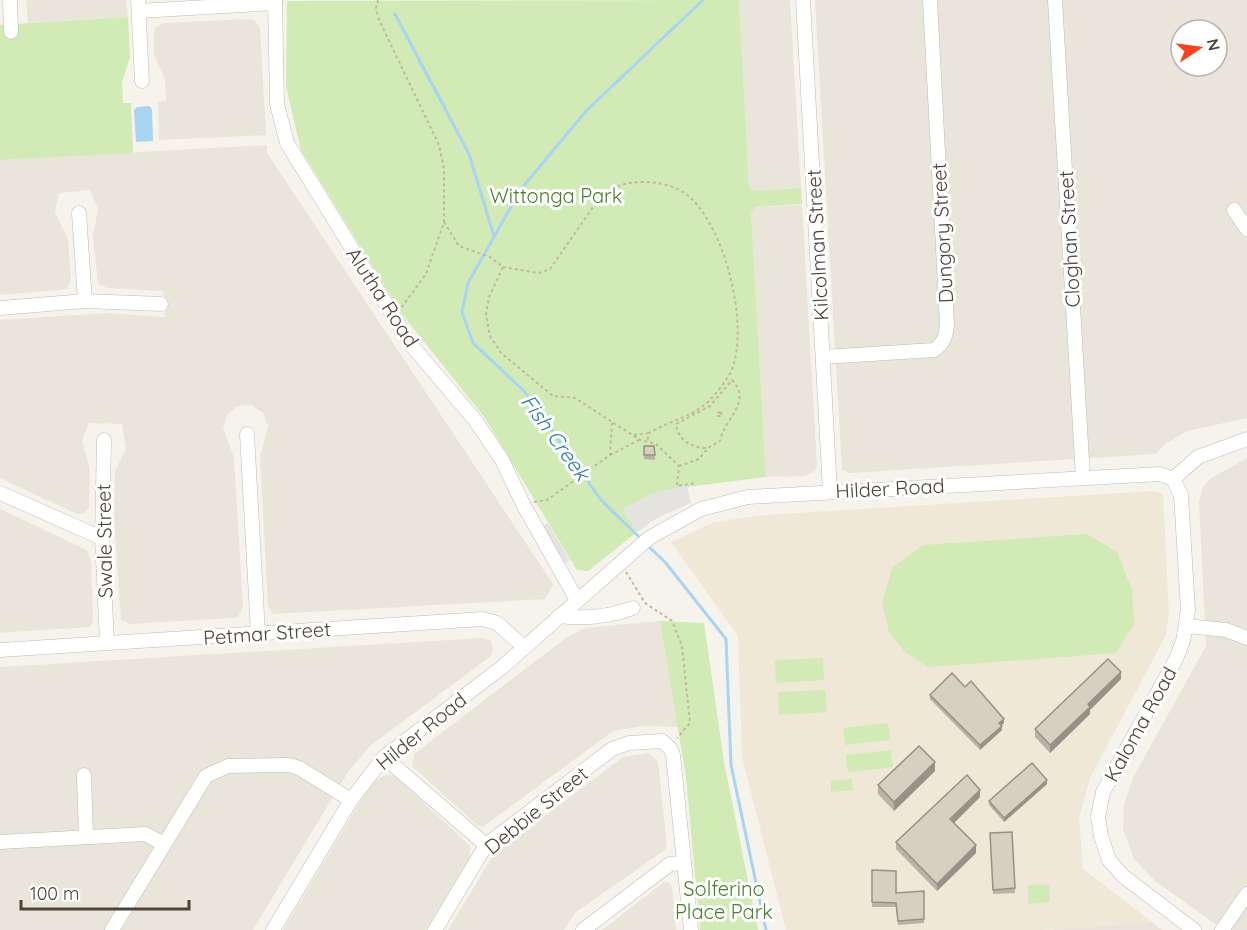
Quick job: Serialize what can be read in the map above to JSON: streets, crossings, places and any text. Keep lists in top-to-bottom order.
{
  "streets": {
    "street": [
      "Dungory Street",
      "Cloghan Street",
      "Kilcolman Street",
      "Alutha Road",
      "Hilder Road",
      "Swale Street",
      "Petmar Street",
      "Kaloma Road",
      "Debbie Street"
    ]
  },
  "crossings": [
    ["Dungory Street", "Kilcolman Street"],
    ["Cloghan Street", "Hilder Road"],
    ["Kilcolman Street", "Hilder Road"],
    ["Alutha Road", "Hilder Road"],
    ["Hilder Road", "Petmar Street"],
    ["Hilder Road", "Kaloma Road"],
    ["Swale Street", "Petmar Street"]
  ],
  "water": ["Fish Creek"],
  "parks": ["Wittonga Park", "Solferino Place Park"],
  "scale_bar": "100 m",
  "north": "right"
}
